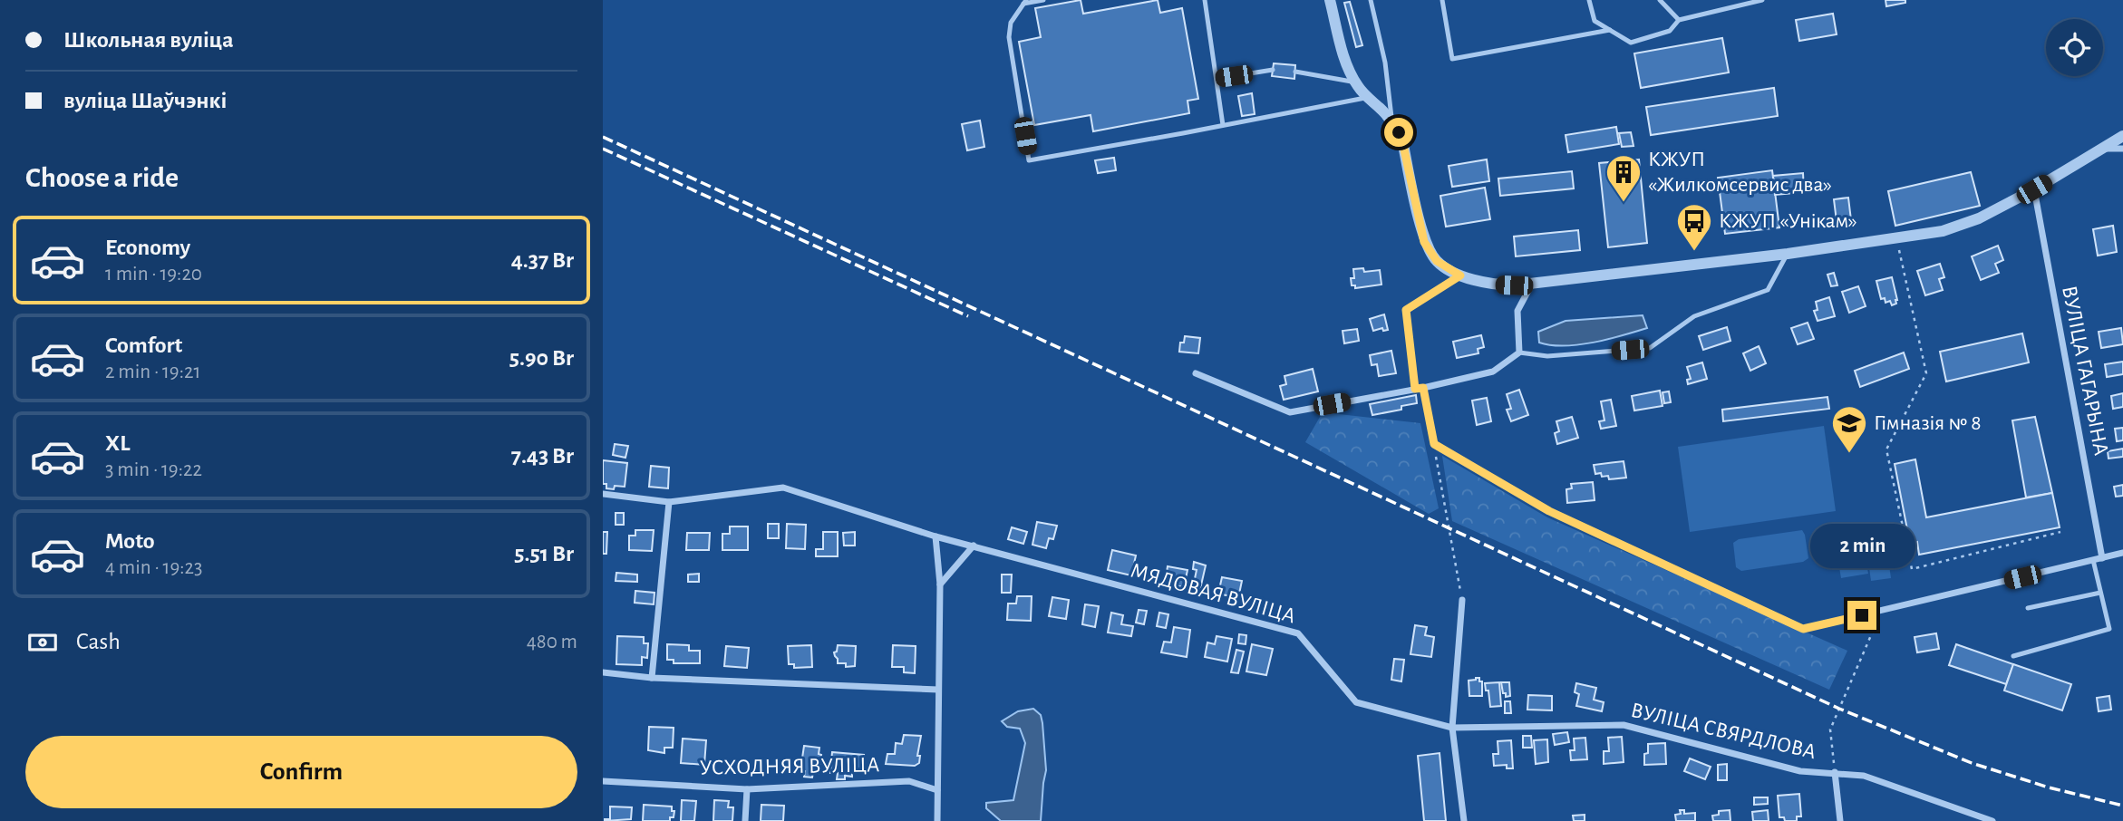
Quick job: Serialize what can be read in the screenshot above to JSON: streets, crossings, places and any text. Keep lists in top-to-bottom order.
{
  "streets": {
    "street": [
      "ВУЛІЦА ГАГАРЫНА",
      "МЯДОВАЯ ВУЛІЦА",
      "ВУЛІЦА СВЯРДЛОВА",
      "УСХОДНЯЯ ВУЛІЦА"
    ]
  },
  "crossings": [
    ["МЯДОВАЯ ВУЛІЦА", "ВУЛІЦА СВЯРДЛОВА"]
  ],
  "places": {
    "building": ["КЖУП «Жилкомсервис два»"],
    "bus stop": ["КЖУП «Унікам»"],
    "school or university": ["Гімназія № 8"]
  },
  "page": {
    "banner": ["Школьная вуліца", "вуліца Шаўчэнкі"],
    "heading": "Choose a ride",
    "list": [
      {
        "name": "Economy",
        "note": "1 min · 19:20",
        "value": "4.37 Br"
      },
      {
        "name": "Comfort",
        "note": "2 min · 19:21",
        "value": "5.90 Br"
      },
      {
        "name": "XL",
        "note": "3 min · 19:22",
        "value": "7.43 Br"
      },
      {
        "name": "Moto",
        "note": "4 min · 19:23",
        "value": "5.51 Br"
      }
    ],
    "bubble": "2 min",
    "pay": ["Cash", "480 m"],
    "buttons": "Confirm"
  }
}
